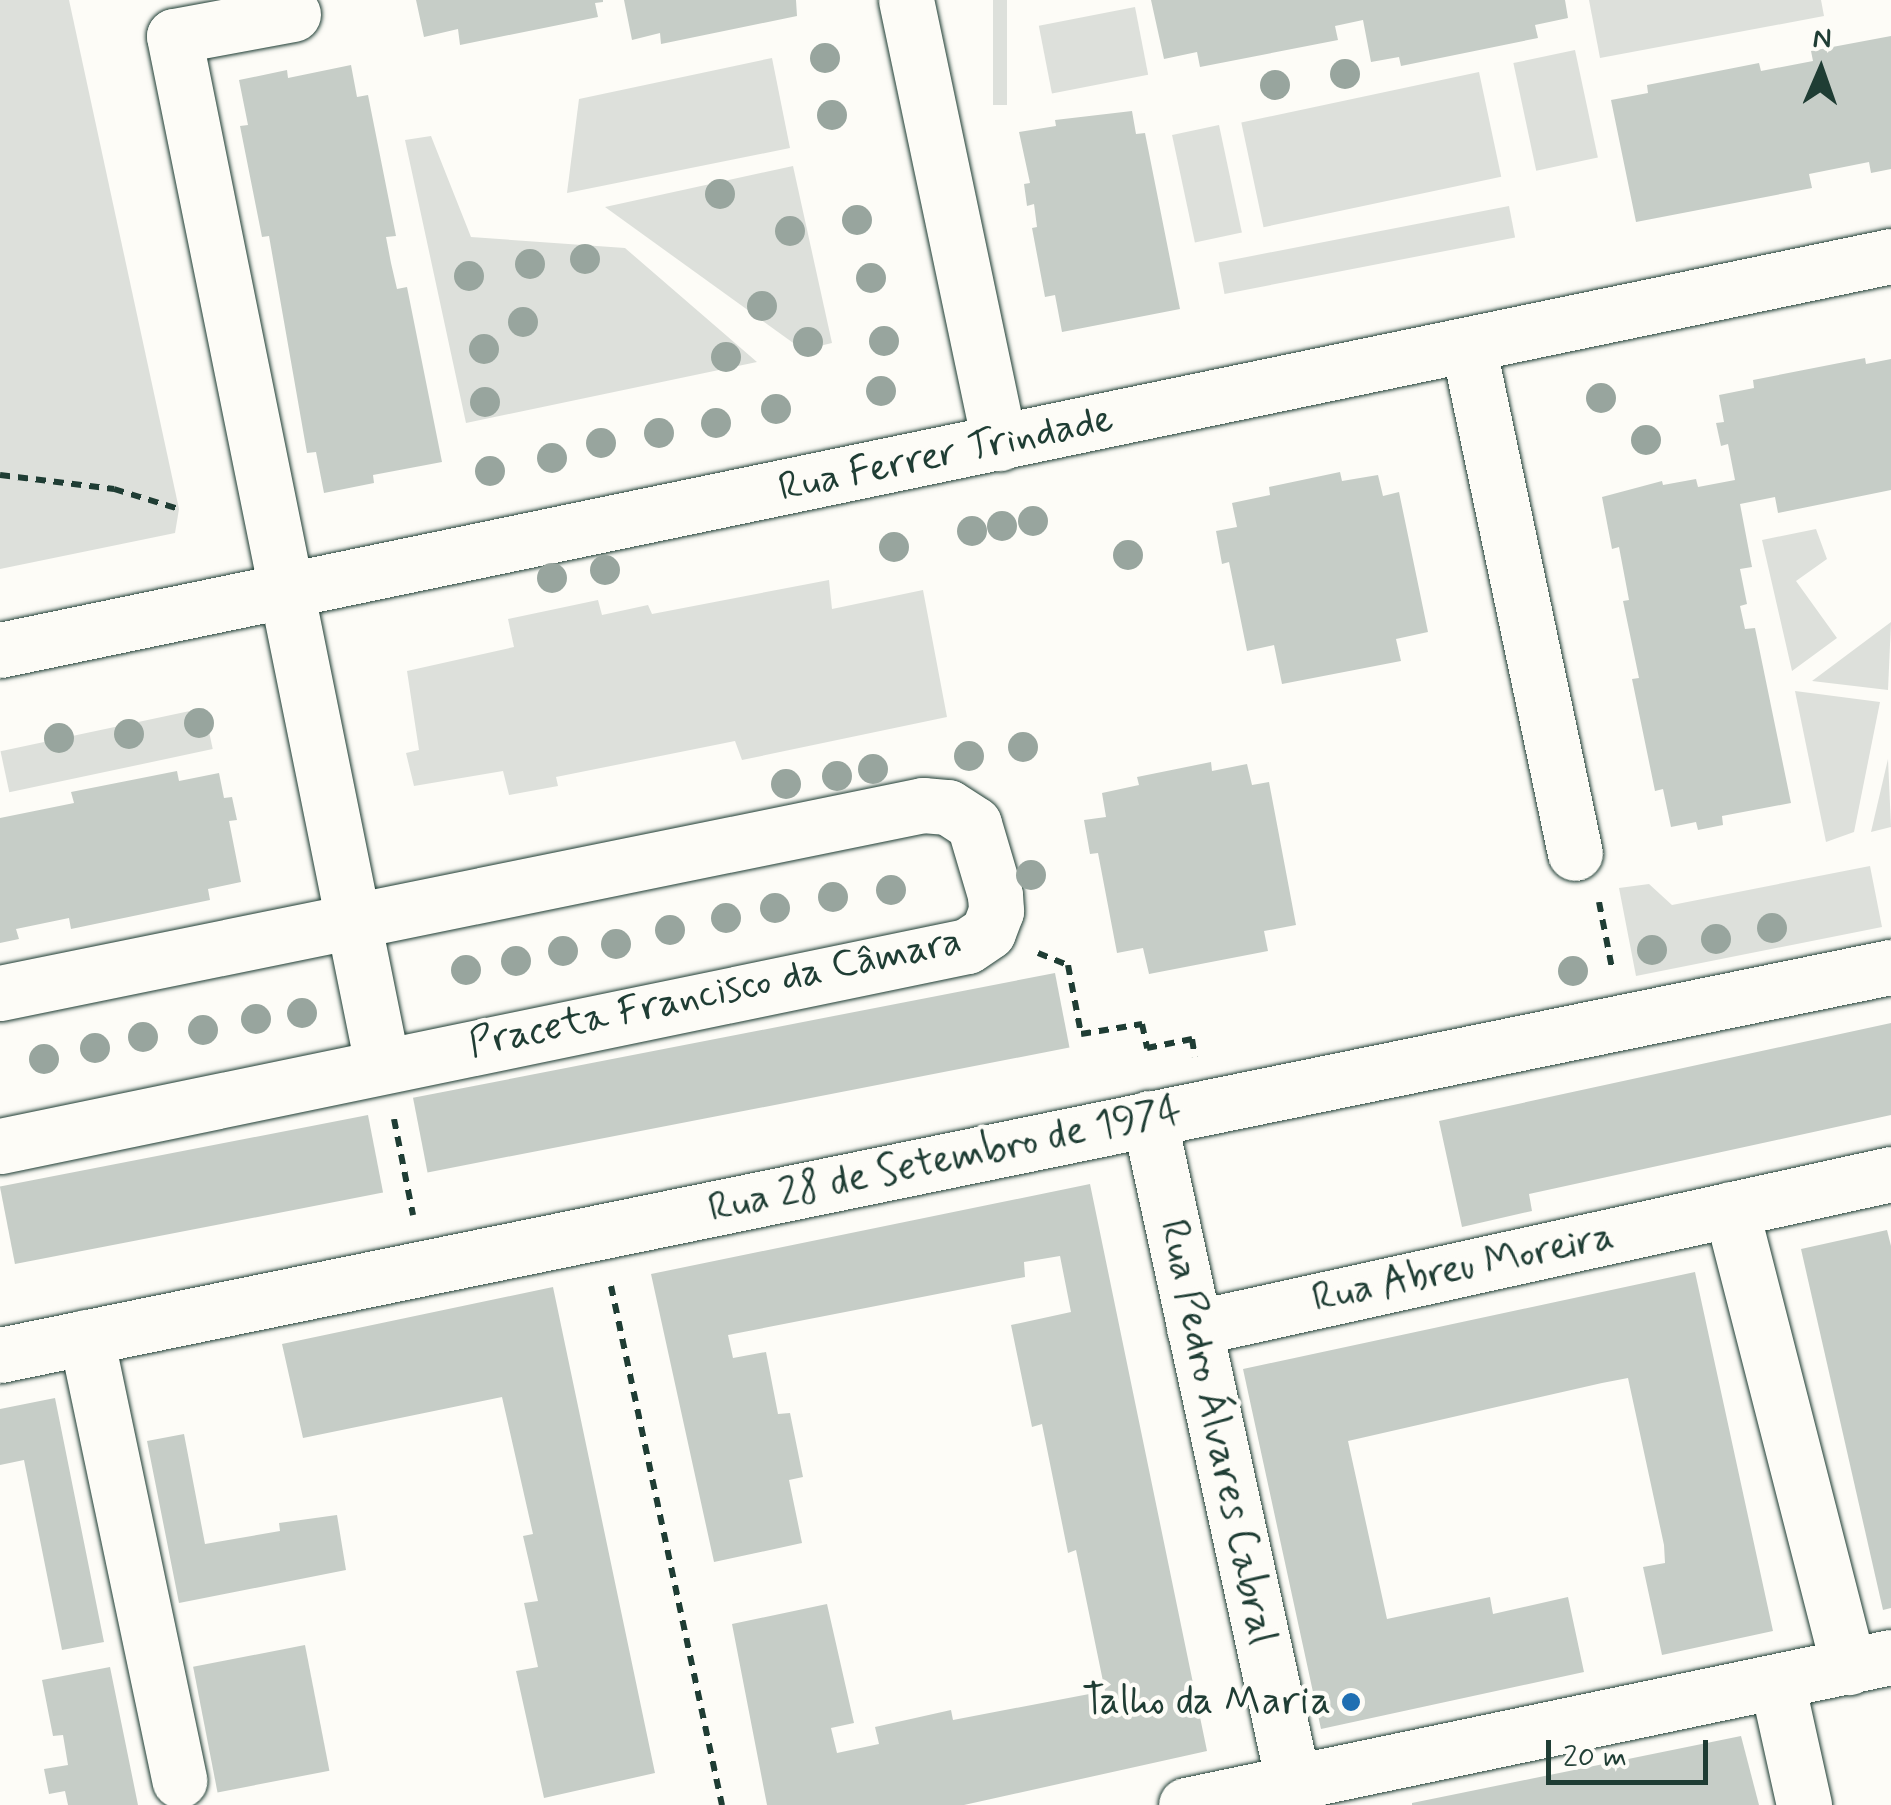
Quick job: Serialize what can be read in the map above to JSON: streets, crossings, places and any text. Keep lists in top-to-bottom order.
{
  "streets": {
    "street": [
      "Rua Ferrer Trindade",
      "Praceta Francisco da Câmara",
      "Rua 28 de Setembro de 1974",
      "Rua Abreu Moreira",
      "Rua Pedro Álvares Cabral"
    ]
  },
  "crossings": [
    ["Rua 28 de Setembro de 1974", "Rua Pedro Álvares Cabral"],
    ["Rua Abreu Moreira", "Rua Pedro Álvares Cabral"]
  ],
  "places": ["Talho da Maria"],
  "scale_bar": "20 m",
  "north": "top"
}
